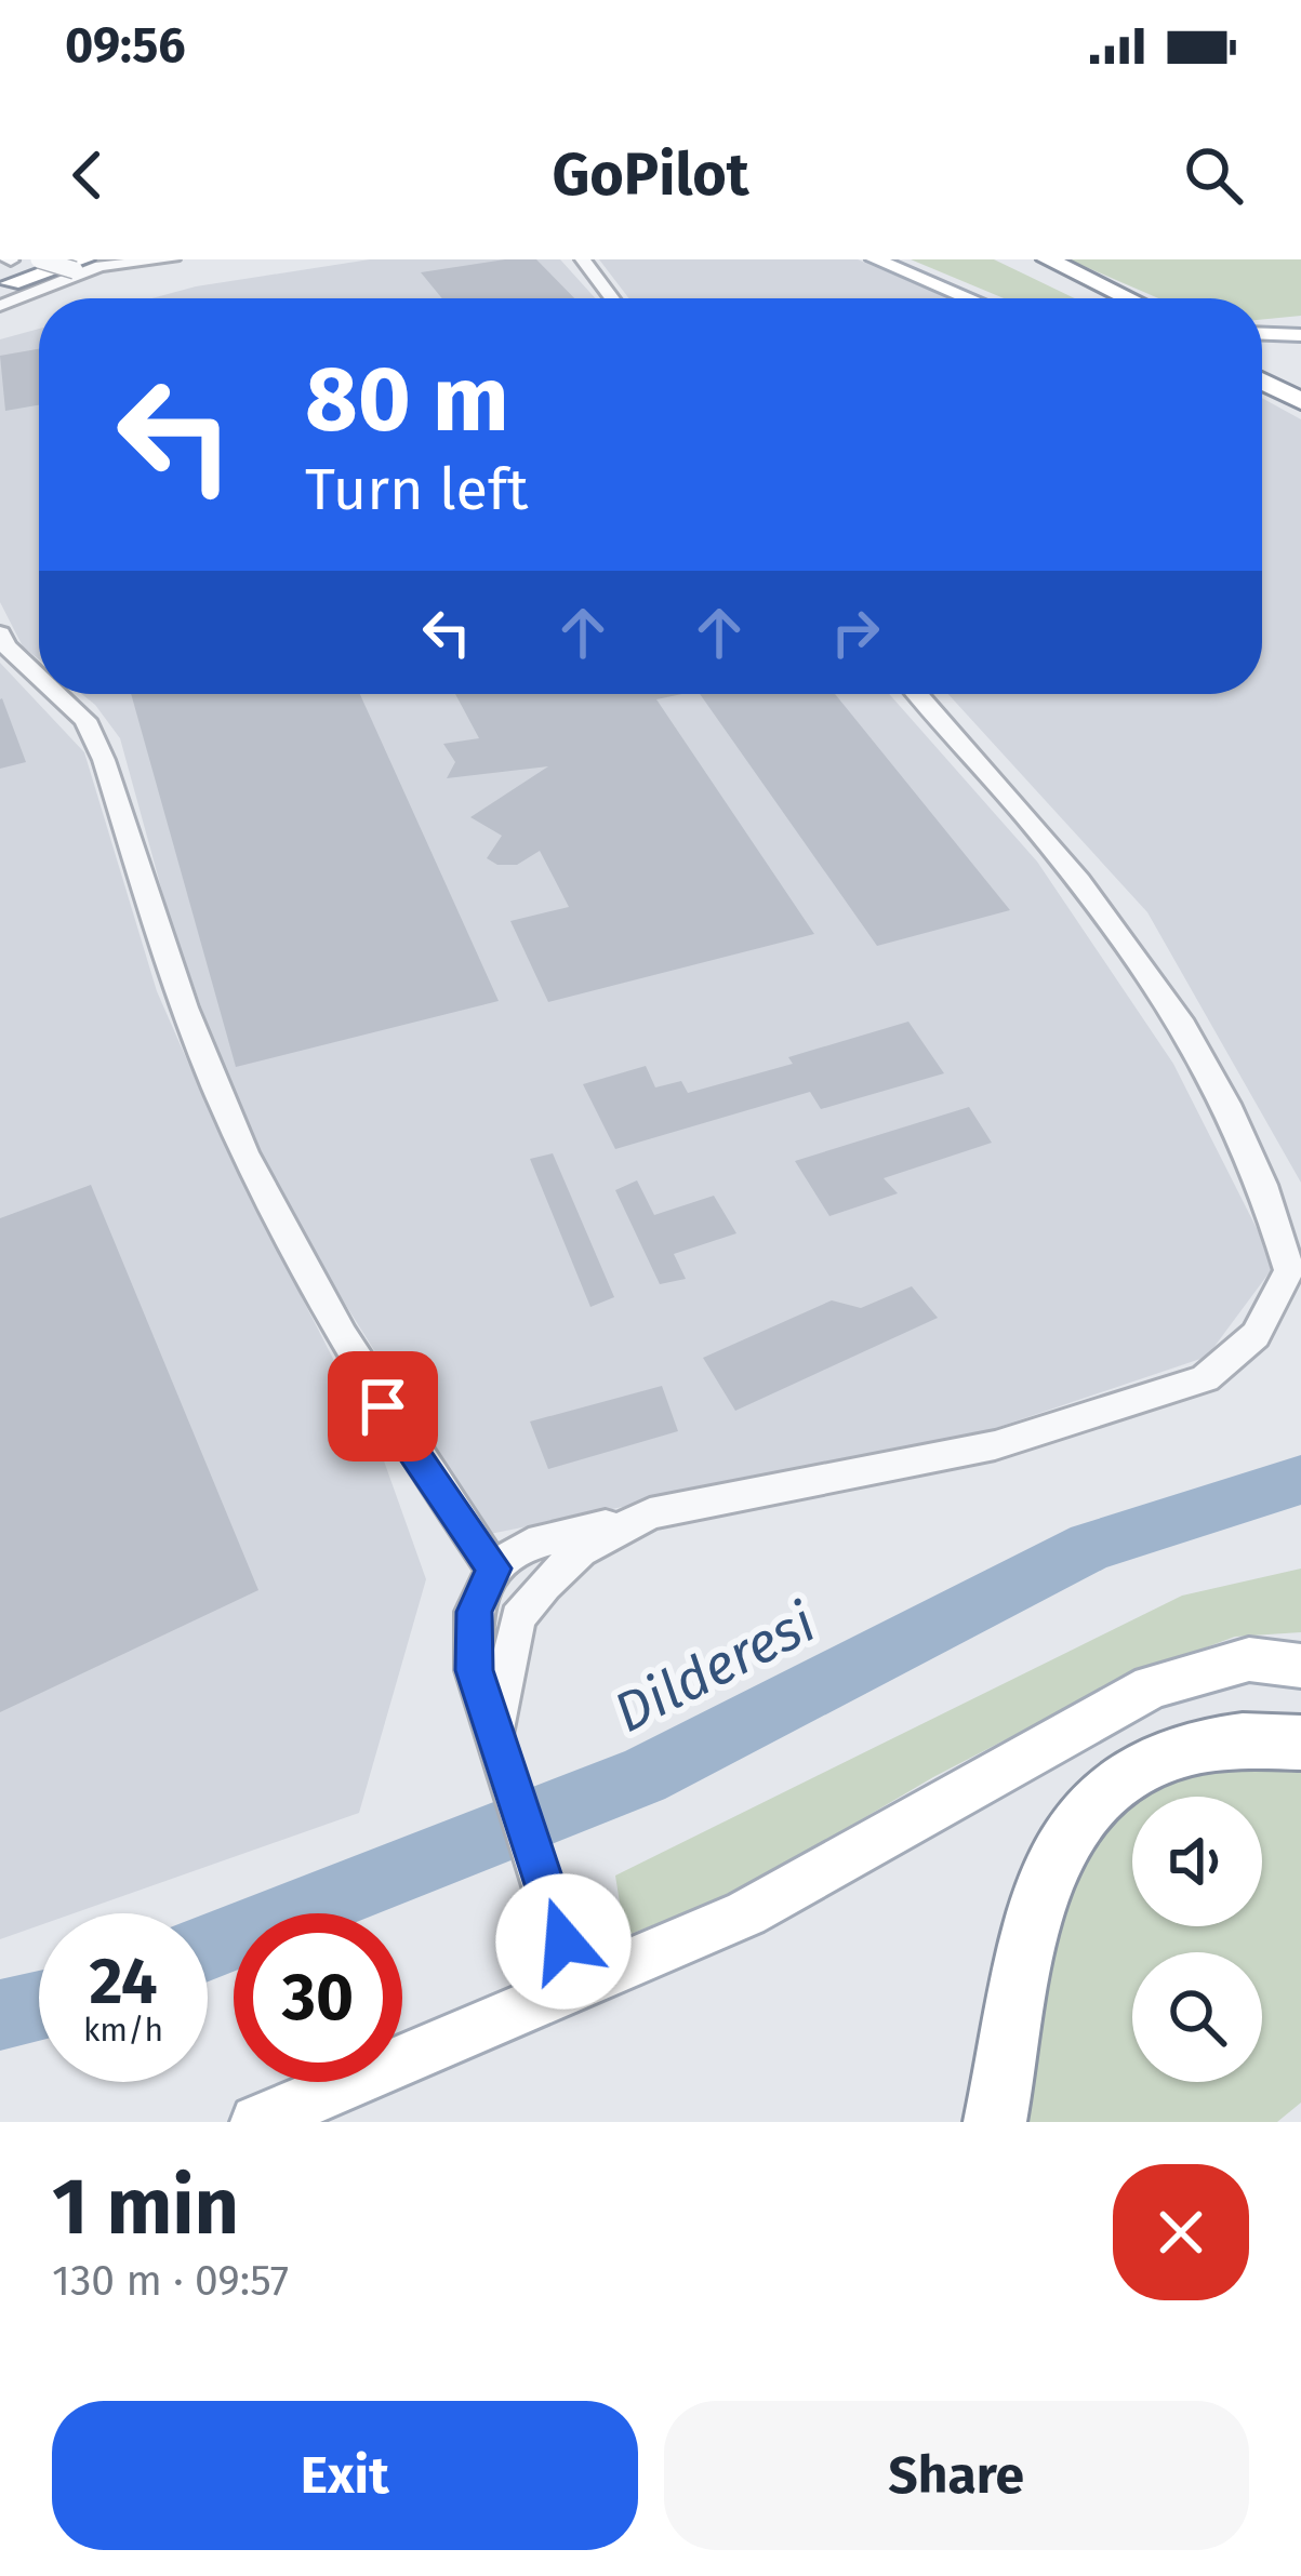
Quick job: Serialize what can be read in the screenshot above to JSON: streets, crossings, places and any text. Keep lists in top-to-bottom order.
{
  "water": ["Dilderesi"],
  "page": {
    "status": "09:56",
    "header": "GoPilot",
    "turn": ["80 m", "Turn left"],
    "speed": "24 km/h",
    "limit": "30",
    "heading": ["1 min", "130 m · 09:57"],
    "buttons": ["Exit", "Share"]
  }
}
